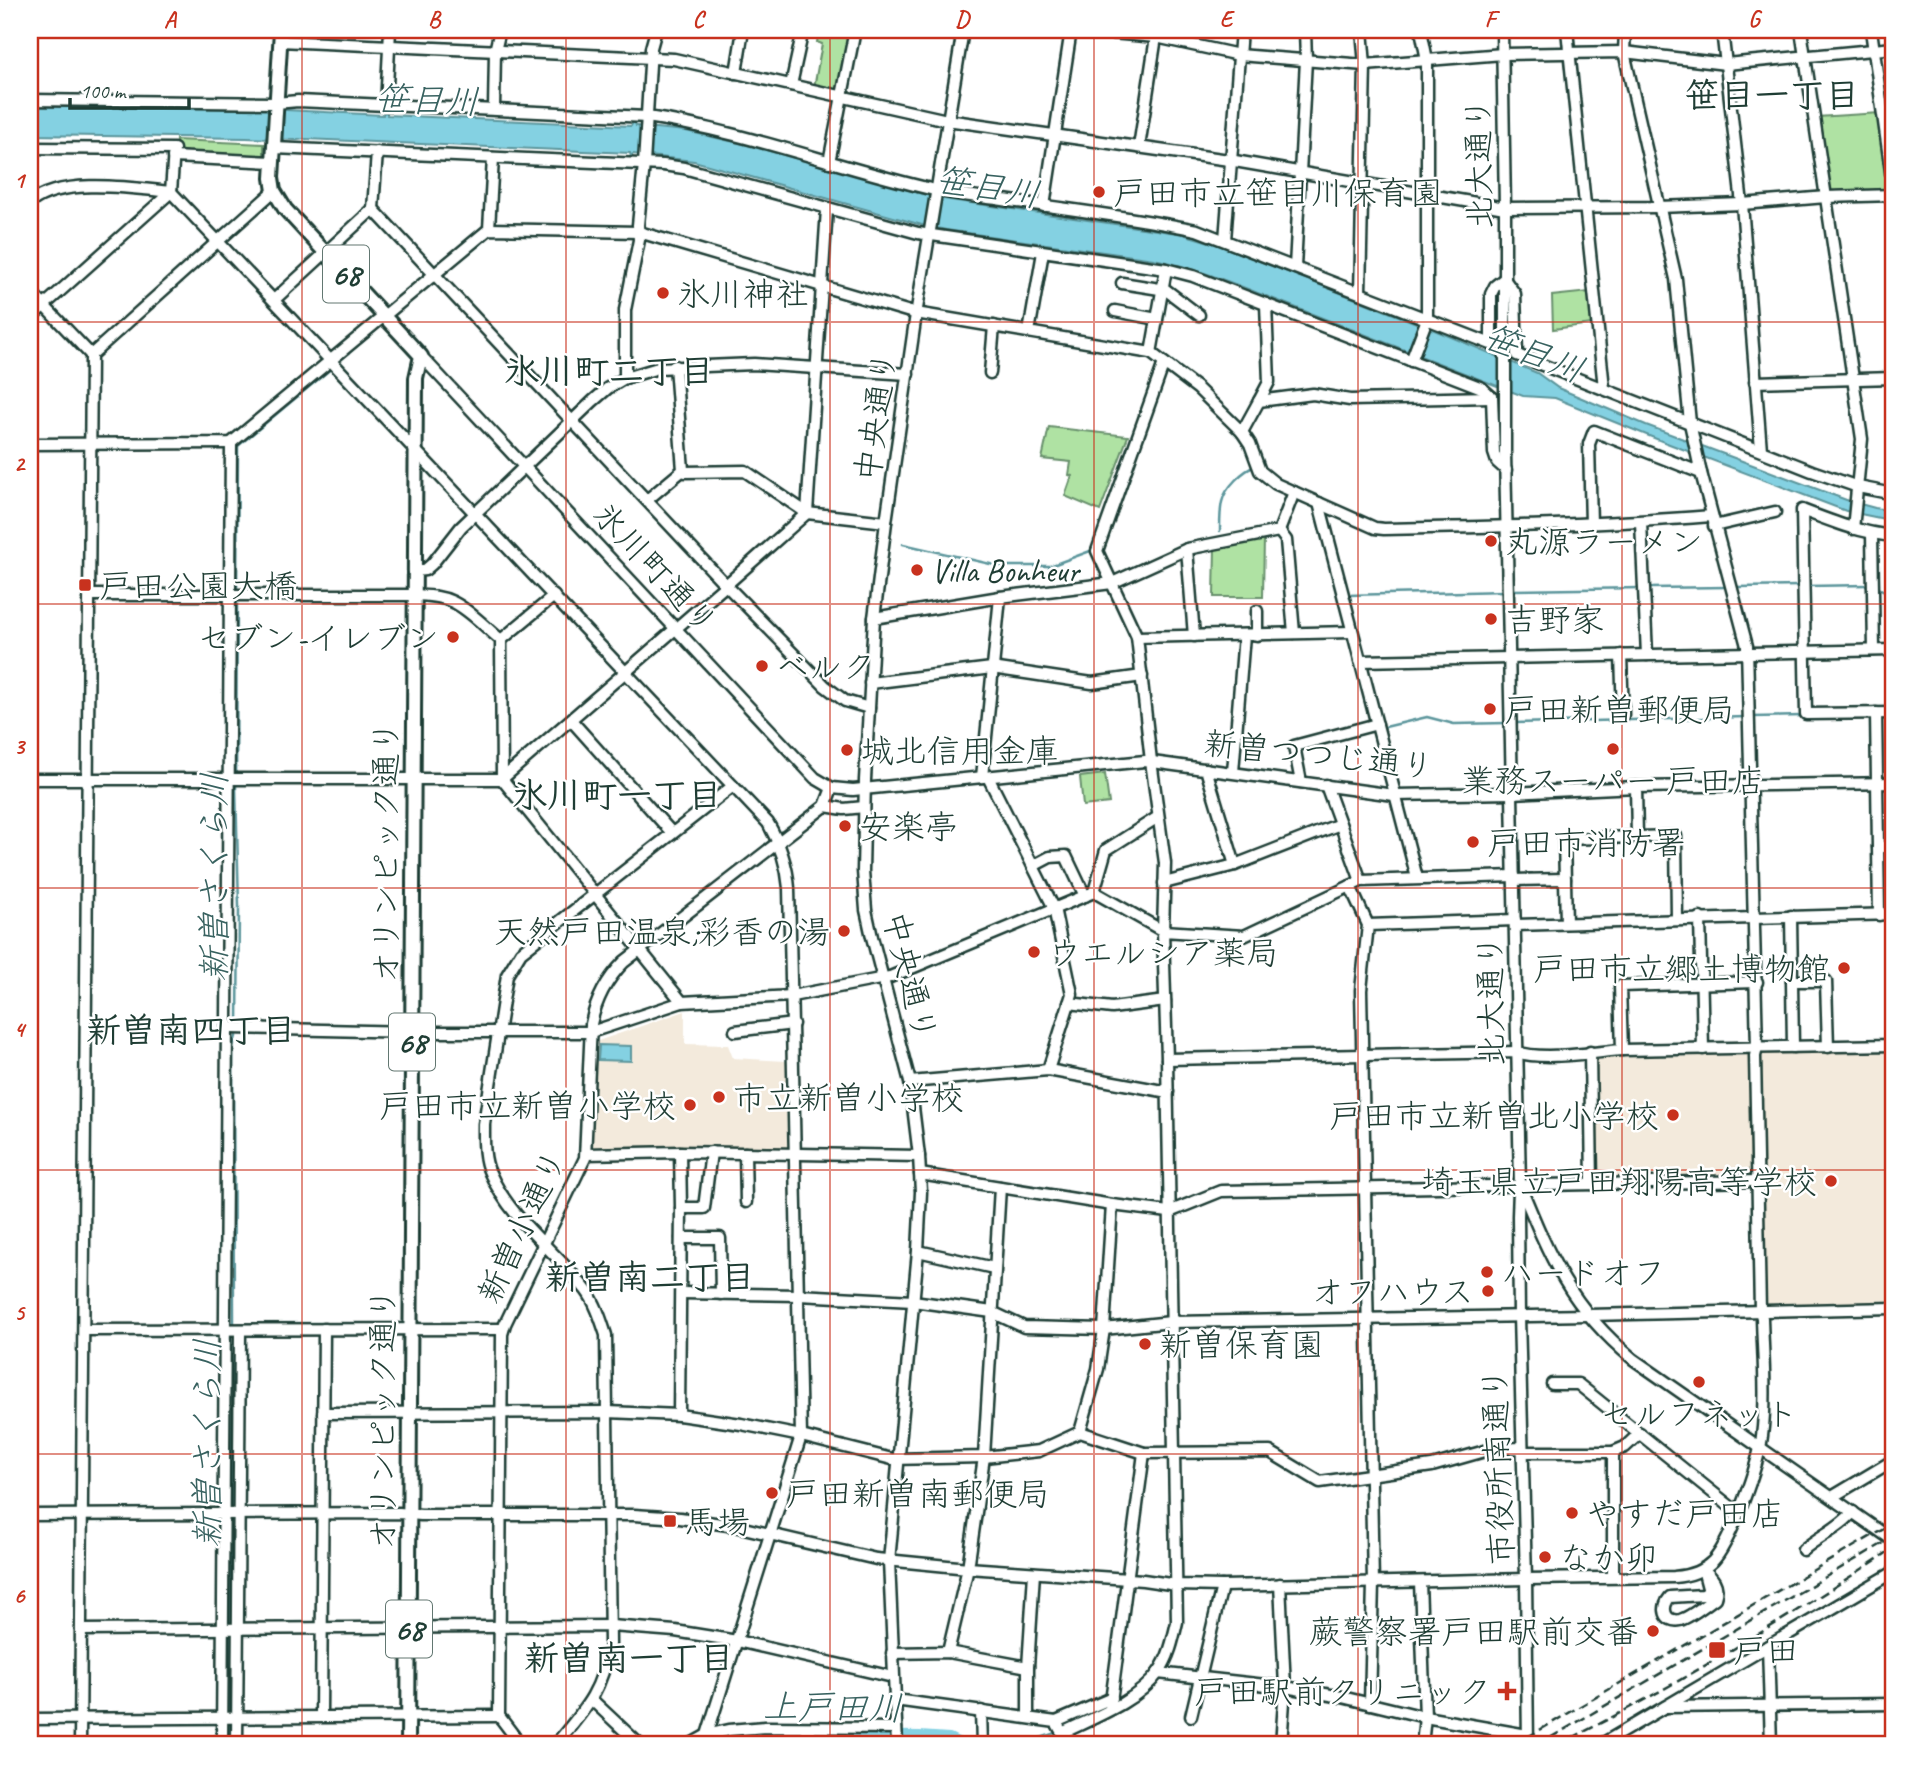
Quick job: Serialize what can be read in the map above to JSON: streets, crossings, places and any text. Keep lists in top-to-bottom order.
{
  "streets": {
    "main road": ["68", "オリンピック通り"],
    "street": [
      "北大通り",
      "中央通り",
      "氷川町通り",
      "新曽つつじ通り",
      "新曽小通り",
      "市役所南通り"
    ]
  },
  "crossings": [
    ["北大通り", "新曽つつじ通り"],
    ["北大通り", "市役所南通り"],
    ["68", "氷川町通り"],
    ["68", "オリンピック通り"],
    ["中央通り", "新曽つつじ通り"],
    ["氷川町通り", "オリンピック通り"]
  ],
  "districts": [
    "笹目一丁目",
    "氷川町二丁目",
    "氷川町一丁目",
    "新曽南四丁目",
    "新曽南二丁目",
    "新曽南一丁目"
  ],
  "water": ["笹目川", "新曽さくら川", "上戸田川"],
  "places": {
    "other": [
      "戸田市立笹目川保育園",
      "氷川神社",
      "丸源ラーメン",
      "Villa Bonheur",
      "吉野家",
      "セブン-イレブン",
      "ベルク",
      "戸田新曽郵便局",
      "業務スーパー 戸田店",
      "城北信用金庫",
      "安楽亭",
      "戸田市消防署",
      "天然戸田温泉;彩香の湯",
      "ウエルシア薬局",
      "戸田市立郷土博物館",
      "市立新曽小学校",
      "戸田市立新曽小学校",
      "戸田市立新曽北小学校",
      "埼玉県立戸田翔陽高等学校",
      "ハードオフ",
      "オフハウス",
      "新曽保育園",
      "セルフネット",
      "戸田新曽南郵便局",
      "やすだ戸田店",
      "なか卯",
      "蕨警察署戸田駅前交番"
    ],
    "transit": ["戸田公園大橋", "馬場", "戸田"],
    "health": ["戸田駅前クリニック"]
  },
  "scale_bar": "100 m",
  "grid": {
    "columns": [
      "A",
      "B",
      "C",
      "D",
      "E",
      "F",
      "G"
    ],
    "rows": [
      "1",
      "2",
      "3",
      "4",
      "5",
      "6"
    ]
  }
}
